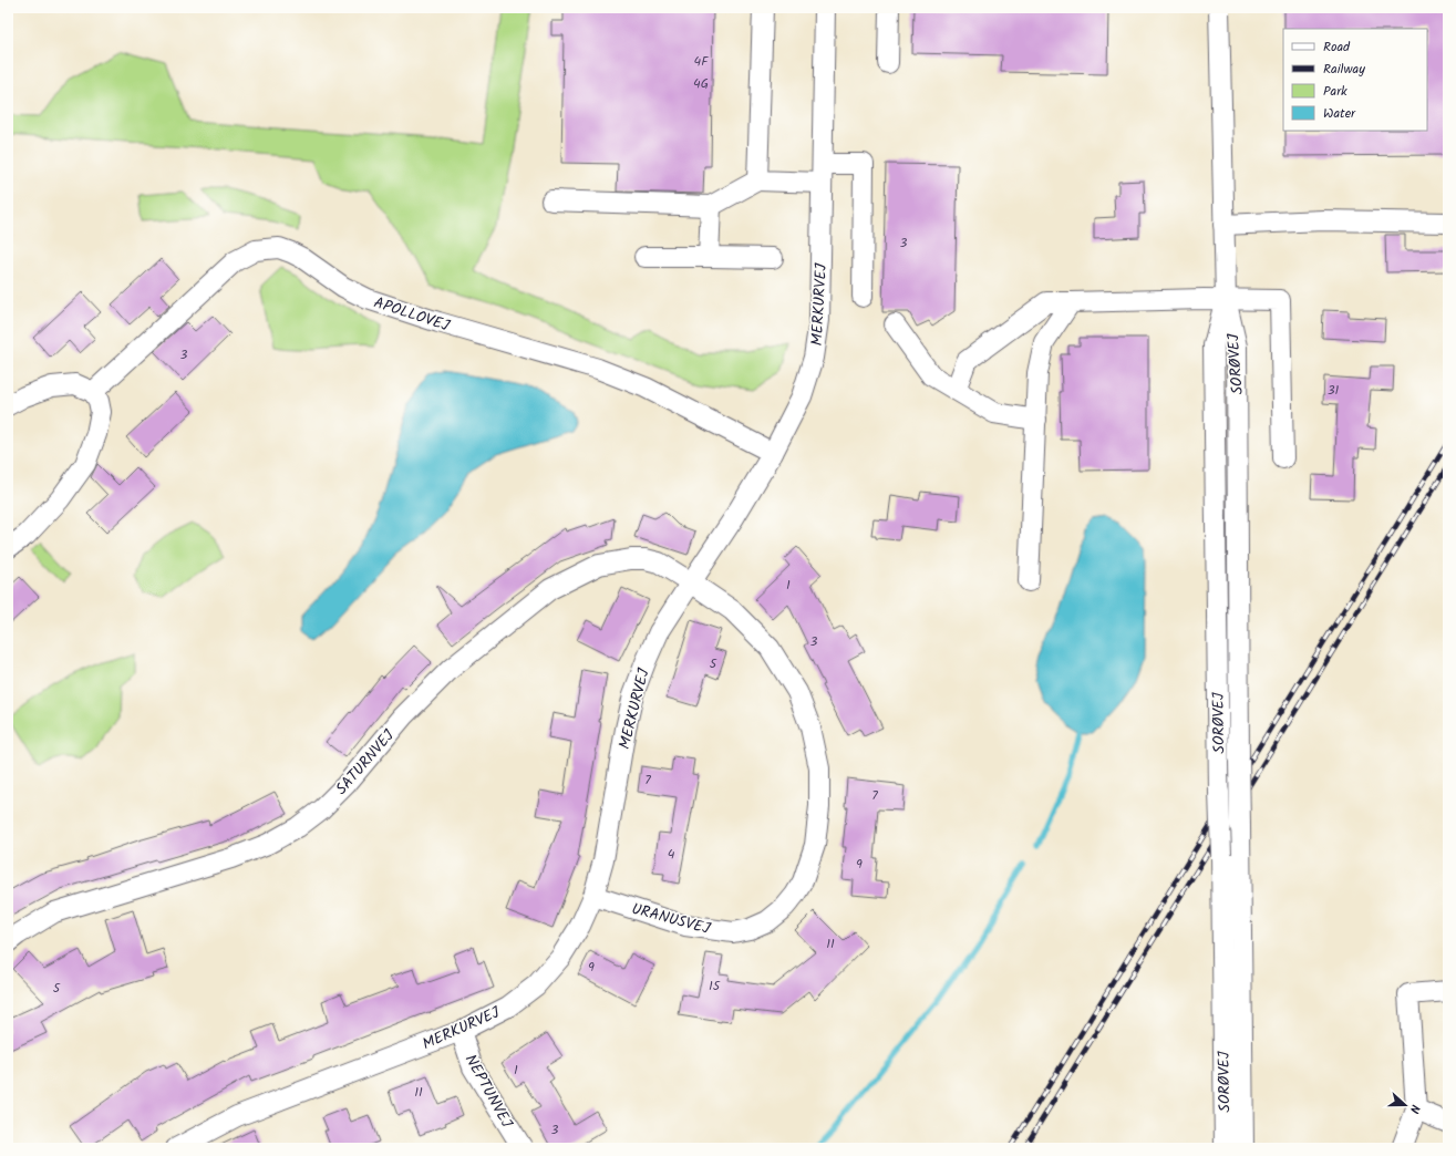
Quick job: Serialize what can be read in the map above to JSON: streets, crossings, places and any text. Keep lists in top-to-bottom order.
{
  "streets": {
    "street": [
      "MERKURVEJ",
      "APOLLOVEJ",
      "SORØVEJ",
      "SATURNVEJ",
      "URANUSVEJ",
      "NEPTUNVEJ"
    ]
  },
  "crossings": [
    ["MERKURVEJ", "APOLLOVEJ"],
    ["MERKURVEJ", "SATURNVEJ"],
    ["MERKURVEJ", "URANUSVEJ"],
    ["MERKURVEJ", "NEPTUNVEJ"],
    ["SATURNVEJ", "URANUSVEJ"]
  ],
  "house_numbers": [
    "4F",
    "4G",
    "3",
    "3",
    "31",
    "1",
    "3",
    "5",
    "7",
    "7",
    "4",
    "9",
    "11",
    "9",
    "15",
    "5",
    "1",
    "11",
    "3"
  ],
  "legend": [
    "Road",
    "Railway",
    "Park",
    "Water"
  ],
  "north": "right"
}
